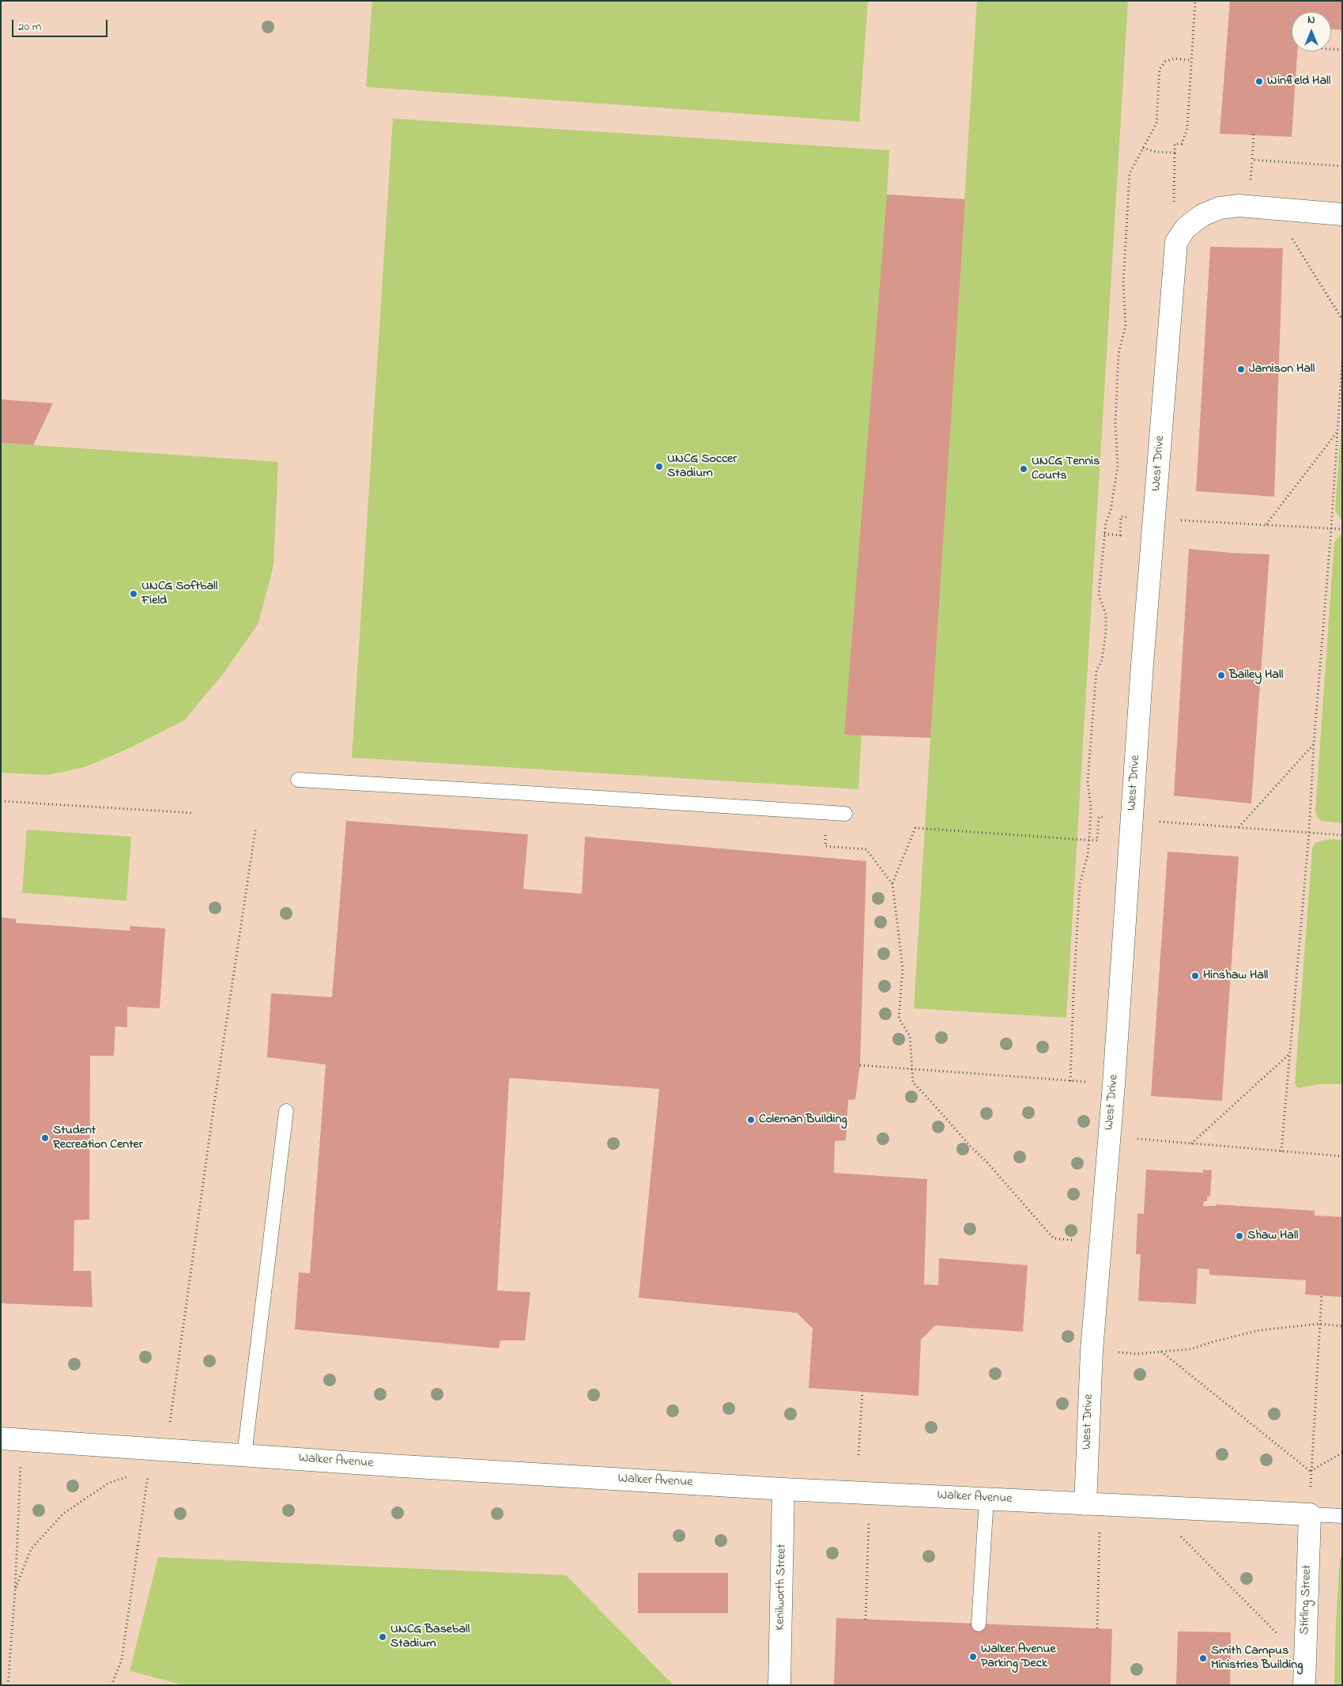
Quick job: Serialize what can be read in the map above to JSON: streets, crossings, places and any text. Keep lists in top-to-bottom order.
{
  "streets": {
    "street": [
      "West Drive",
      "Walker Avenue",
      "Kenilworth Street",
      "Stirling Street"
    ]
  },
  "crossings": [
    ["West Drive", "Walker Avenue"],
    ["Walker Avenue", "Kenilworth Street"],
    ["Walker Avenue", "Stirling Street"]
  ],
  "places": [
    "Winfield Hall",
    "Jamison Hall",
    "UNCG Soccer Stadium",
    "UNCG Tennis Courts",
    "UNCG Softball Field",
    "Bailey Hall",
    "Hinshaw Hall",
    "Coleman Building",
    "Student Recreation Center",
    "Shaw Hall",
    "UNCG Baseball Stadium",
    "Walker Avenue Parking Deck",
    "Smith Campus Ministries Building"
  ],
  "scale_bar": "20 m",
  "north": "top"
}
